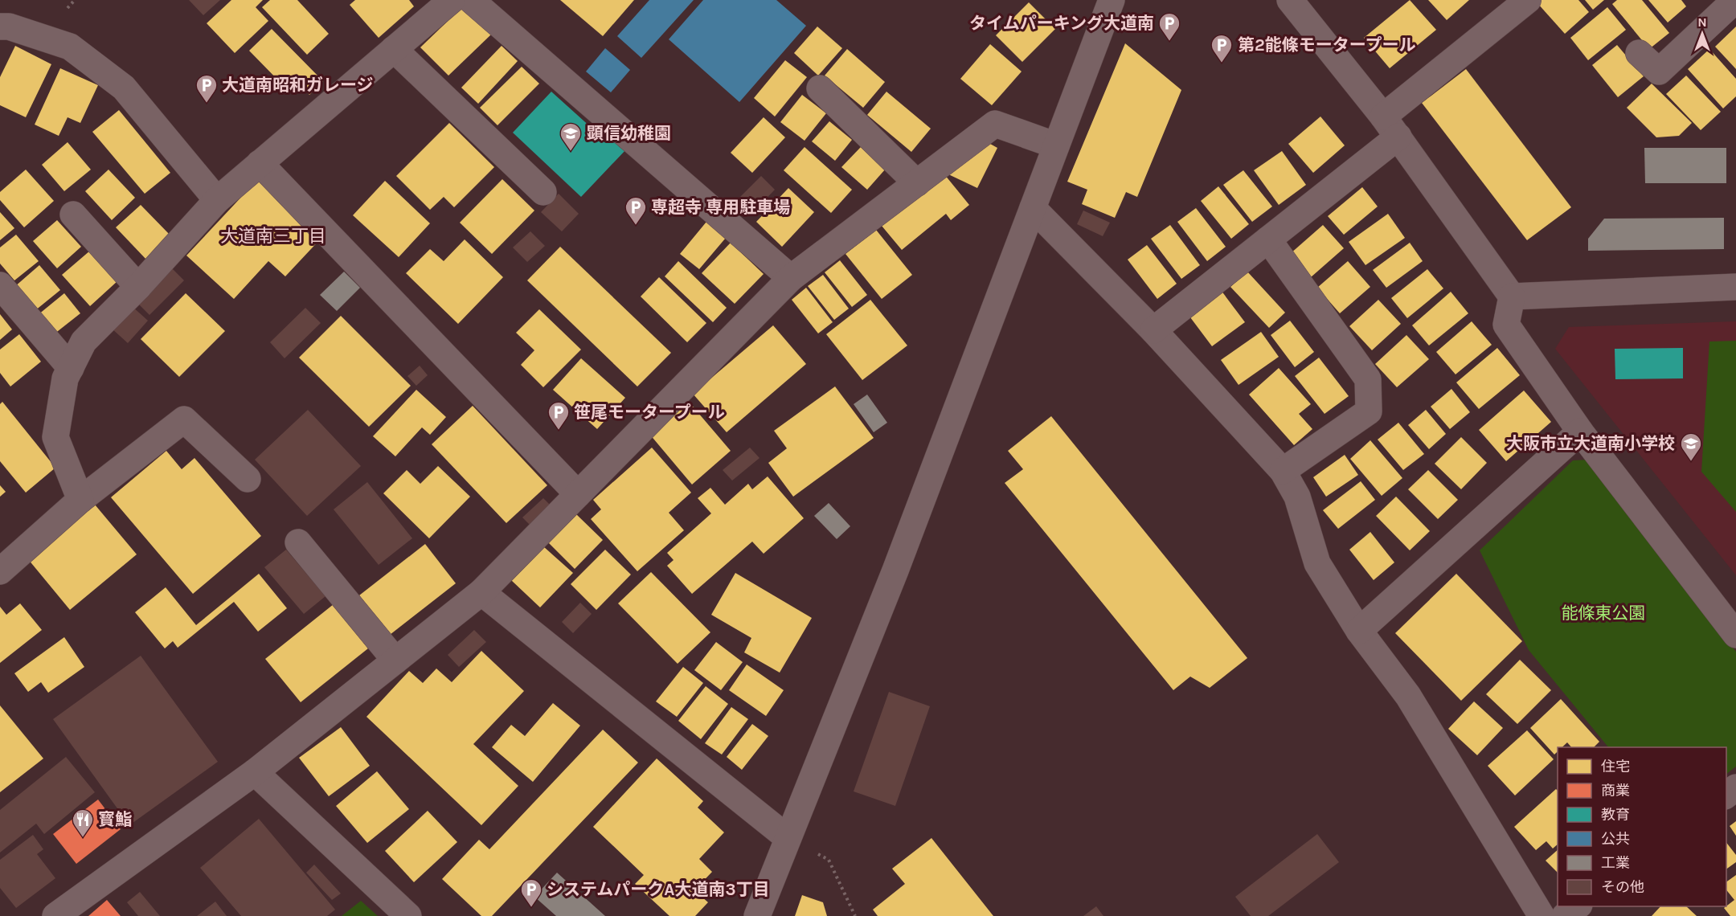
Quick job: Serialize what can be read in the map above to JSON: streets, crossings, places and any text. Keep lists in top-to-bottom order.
{
  "districts": ["大道南三丁目"],
  "parks": ["能條東公園"],
  "places": {
    "parking": [
      "タイムパーキング大道南",
      "第2能條モータープール",
      "大道南昭和ガレージ",
      "専超寺 専用駐車場",
      "笹尾モータープール",
      "システムパークA大道南3丁目"
    ],
    "school or university": ["顕信幼稚園", "大阪市立大道南小学校"],
    "restaurant": ["寳鮨"]
  },
  "legend": [
    "住宅",
    "商業",
    "教育",
    "公共",
    "工業",
    "その他"
  ],
  "north": "top"
}
